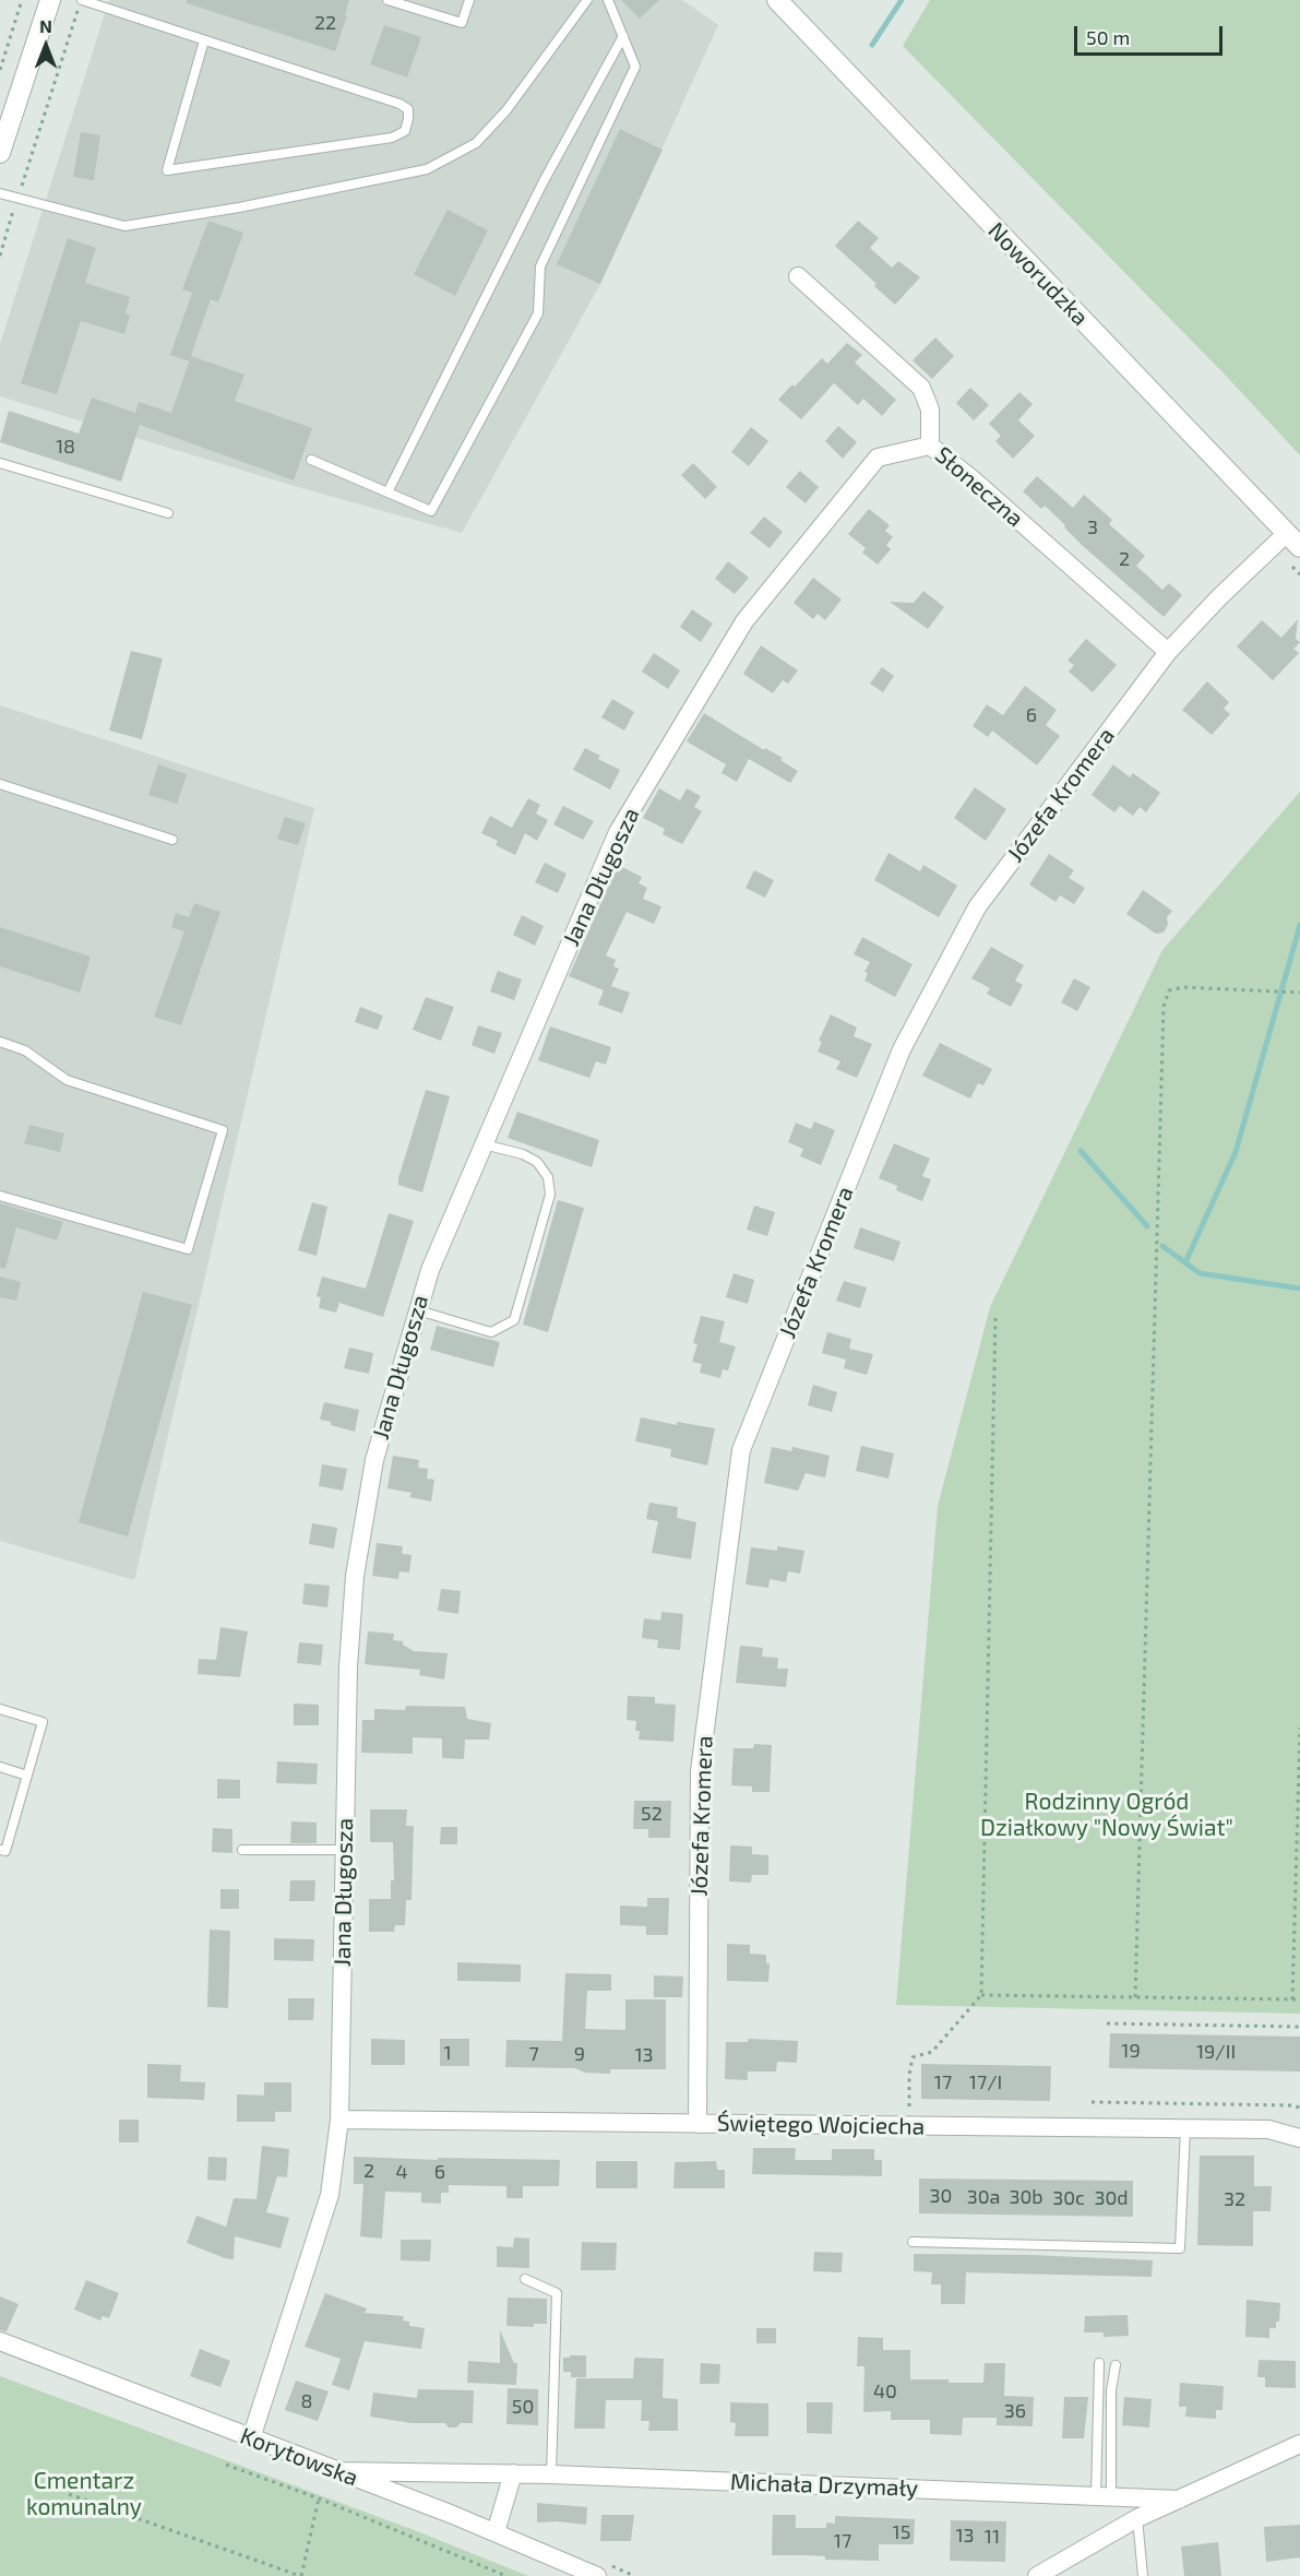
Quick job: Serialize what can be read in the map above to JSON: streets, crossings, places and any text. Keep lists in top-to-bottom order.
{
  "streets": {
    "street": [
      "Noworudzka",
      "Słoneczna",
      "Józefa Kromera",
      "Jana Długosza",
      "Świętego Wojciecha",
      "Korytowska",
      "Michała Drzymały"
    ]
  },
  "crossings": [
    ["Noworudzka", "Józefa Kromera"],
    ["Słoneczna", "Józefa Kromera"],
    ["Słoneczna", "Jana Długosza"],
    ["Józefa Kromera", "Świętego Wojciecha"],
    ["Jana Długosza", "Świętego Wojciecha"],
    ["Jana Długosza", "Korytowska"],
    ["Korytowska", "Michała Drzymały"]
  ],
  "parks": ["Rodzinny Ogród Działkowy \"Nowy Świat\"", "Cmentarz komunalny"],
  "house_numbers": [
    "22",
    "18",
    "3",
    "2",
    "6",
    "52",
    "19",
    "19/II",
    "1",
    "7",
    "9",
    "13",
    "17",
    "17/I",
    "2",
    "4",
    "6",
    "30",
    "30a",
    "30b",
    "30c",
    "30d",
    "32",
    "40",
    "8",
    "50",
    "36",
    "15",
    "13",
    "11",
    "17"
  ],
  "scale_bar": "50 m",
  "north": "top"
}
